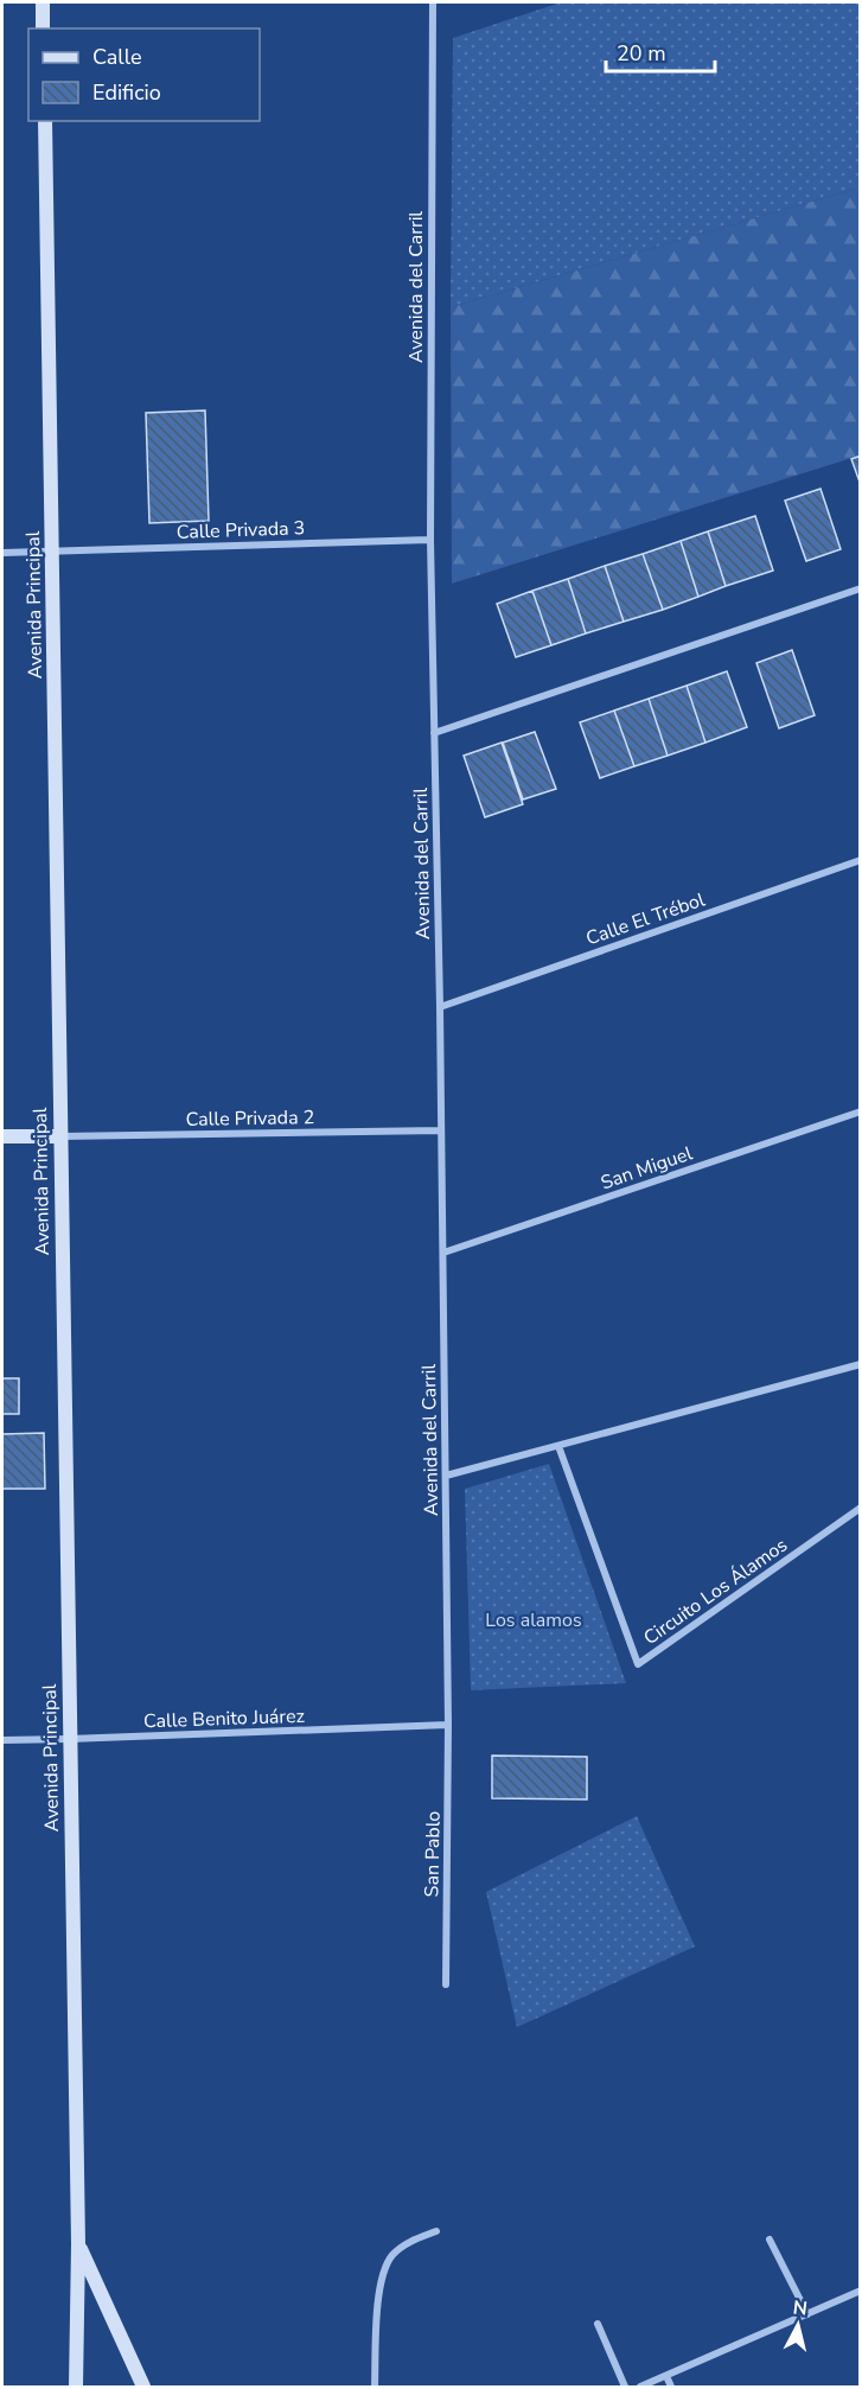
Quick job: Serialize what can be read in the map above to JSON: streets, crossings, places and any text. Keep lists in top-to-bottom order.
{
  "streets": {
    "street": [
      "Avenida del Carril",
      "Calle Privada 3",
      "Avenida Principal",
      "Calle El Trébol",
      "Calle Privada 2",
      "San Miguel",
      "Circuito Los Álamos",
      "Calle Benito Juárez",
      "San Pablo"
    ]
  },
  "crossings": [
    ["Avenida del Carril", "Calle Privada 3"],
    ["Avenida del Carril", "Calle El Trébol"],
    ["Avenida del Carril", "Calle Privada 2"],
    ["Avenida del Carril", "San Miguel"],
    ["Avenida del Carril", "Calle Benito Juárez"],
    ["Avenida del Carril", "San Pablo"],
    ["Calle Privada 3", "Avenida Principal"],
    ["Avenida Principal", "Calle Privada 2"],
    ["Avenida Principal", "Calle Benito Juárez"],
    ["Calle Benito Juárez", "San Pablo"]
  ],
  "parks": ["Los alamos"],
  "legend": ["Calle", "Edificio"],
  "scale_bar": "20 m",
  "north": "top"
}
